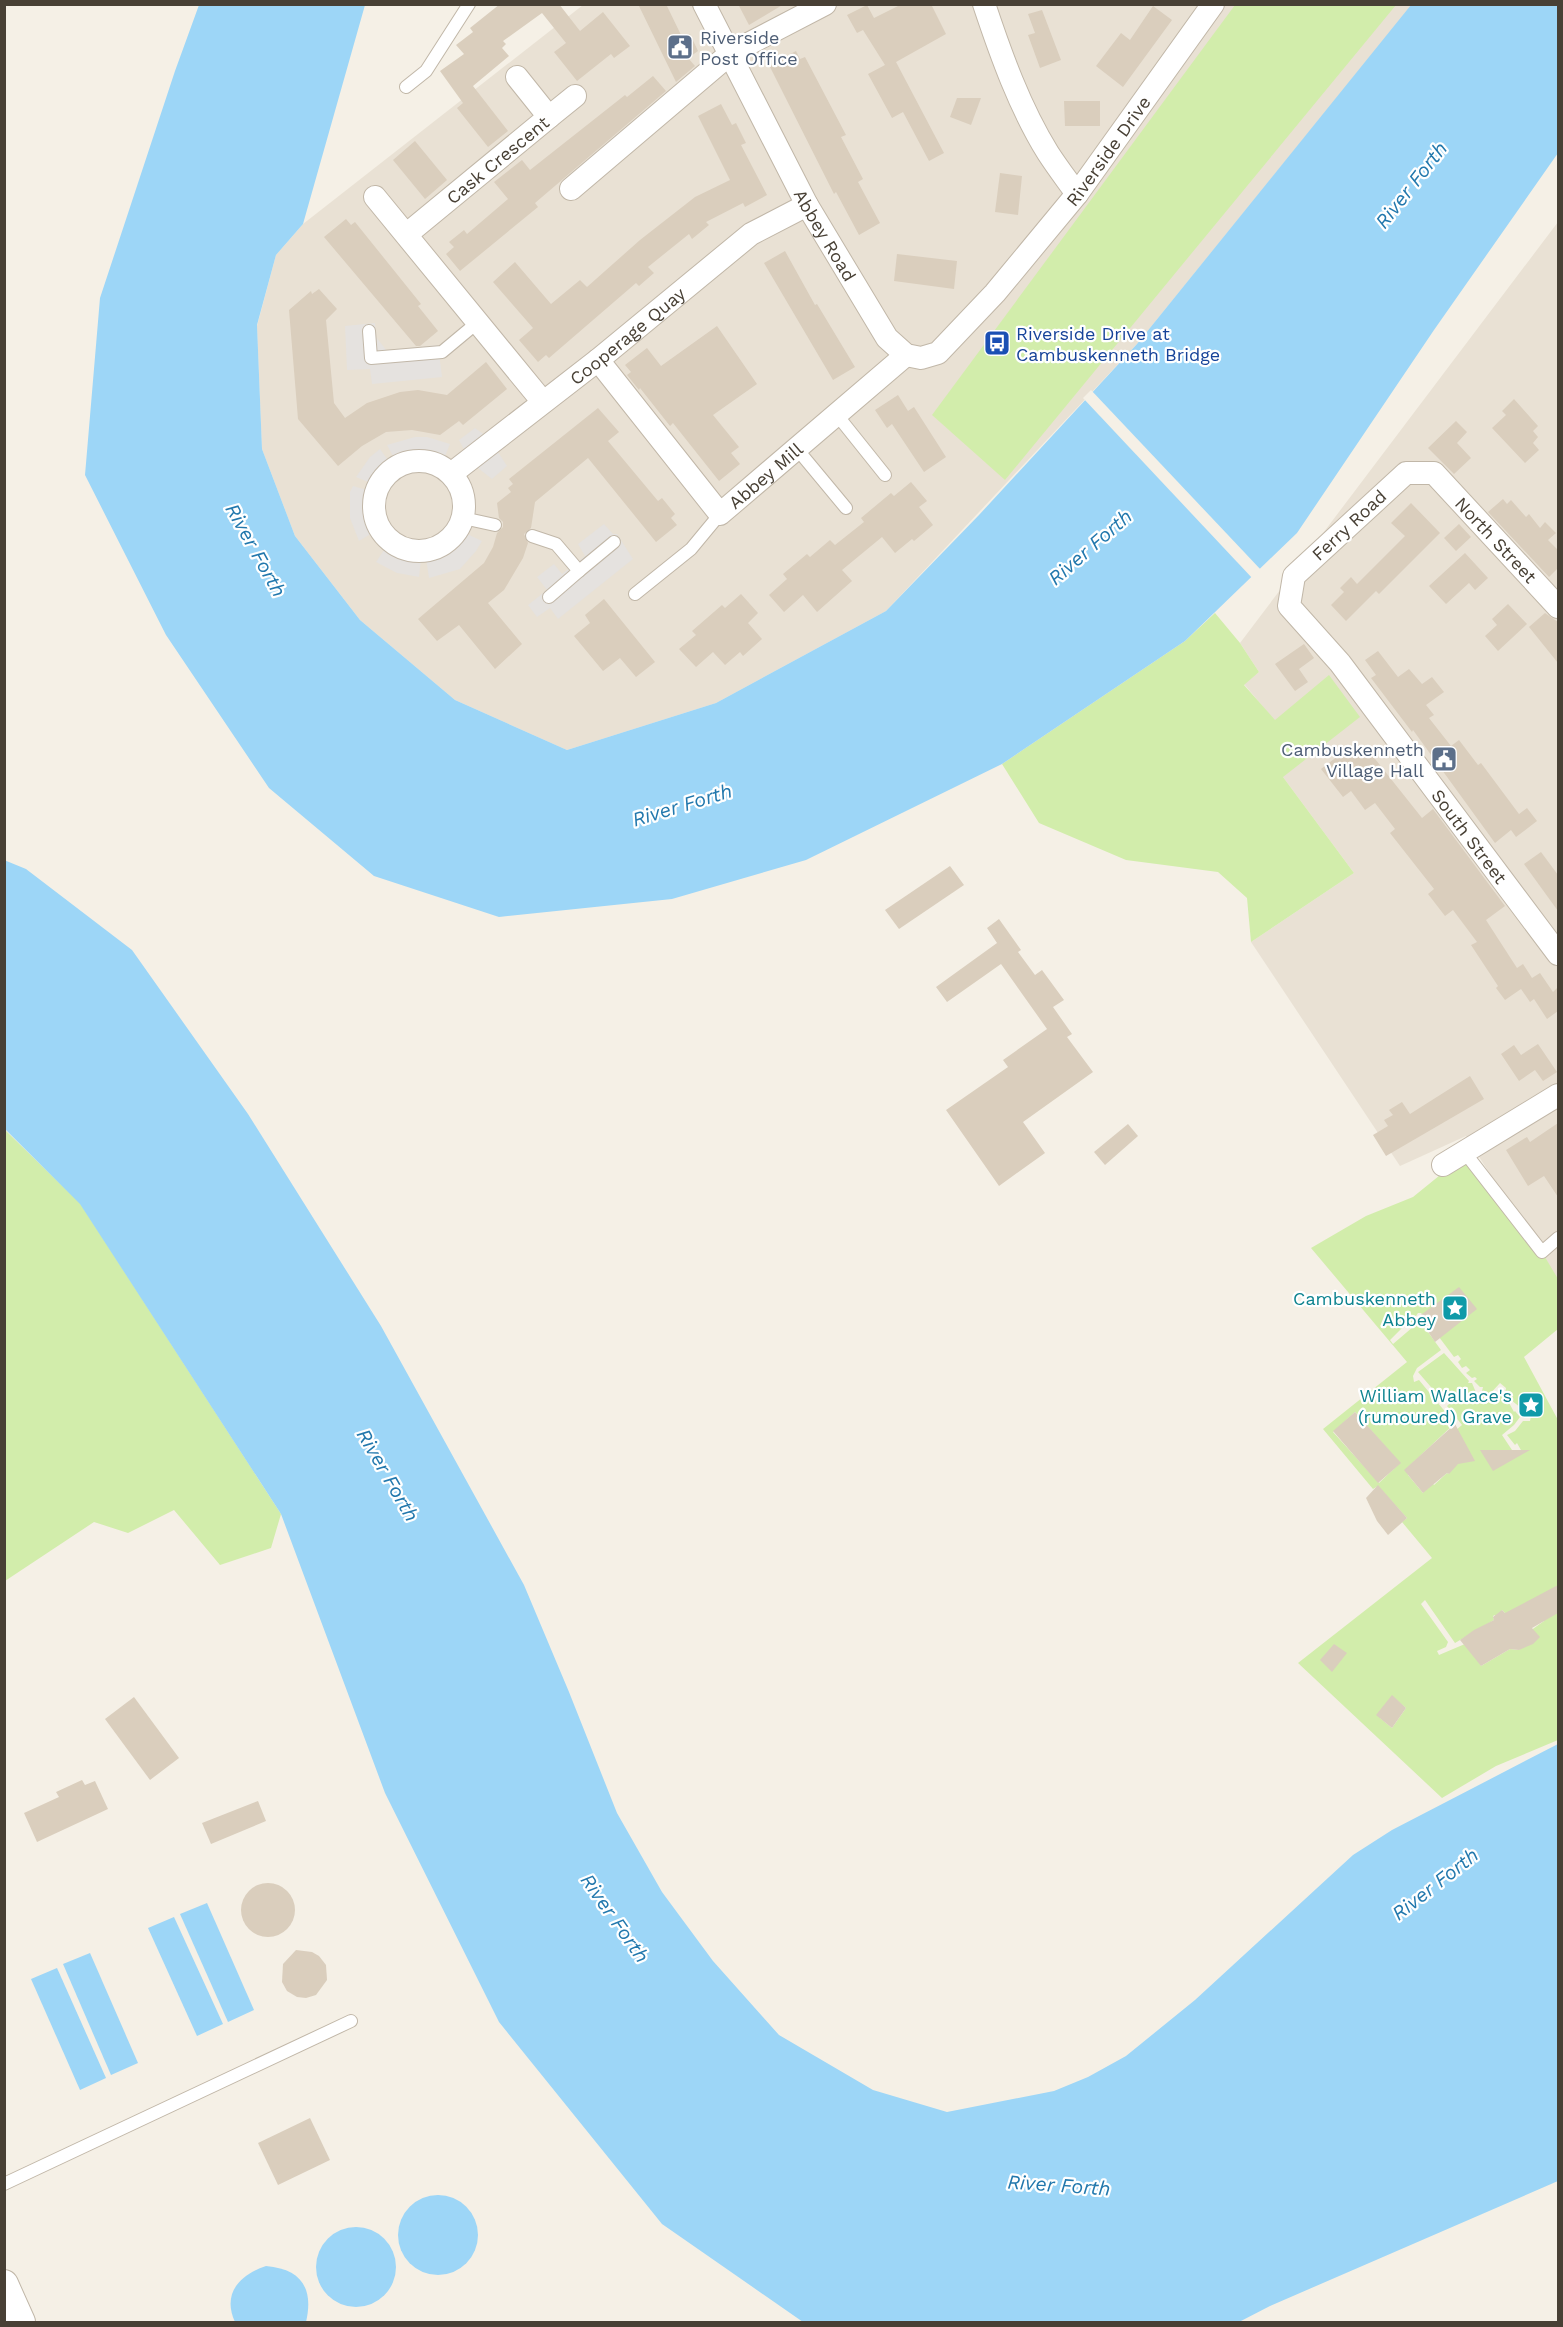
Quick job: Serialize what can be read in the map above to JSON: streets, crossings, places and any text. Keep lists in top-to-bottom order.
{
  "streets": {
    "street": [
      "Riverside Drive",
      "Cask Crescent",
      "Abbey Road",
      "Cooperage Quay",
      "Abbey Mill",
      "Ferry Road",
      "North Street",
      "South Street"
    ]
  },
  "crossings": [
    ["Riverside Drive", "Abbey Road"],
    ["Riverside Drive", "Abbey Mill"],
    ["Abbey Road", "Cooperage Quay"],
    ["Abbey Road", "Abbey Mill"],
    ["Cooperage Quay", "Abbey Mill"],
    ["Ferry Road", "North Street"],
    ["Ferry Road", "South Street"]
  ],
  "water": ["River Forth"],
  "places": {
    "public building": ["Riverside Post Office", "Cambuskenneth Village Hall"],
    "bus stop": ["Riverside Drive at Cambuskenneth Bridge"],
    "place": ["Cambuskenneth Abbey", "William Wallace's (rumoured) Grave"]
  }
}
